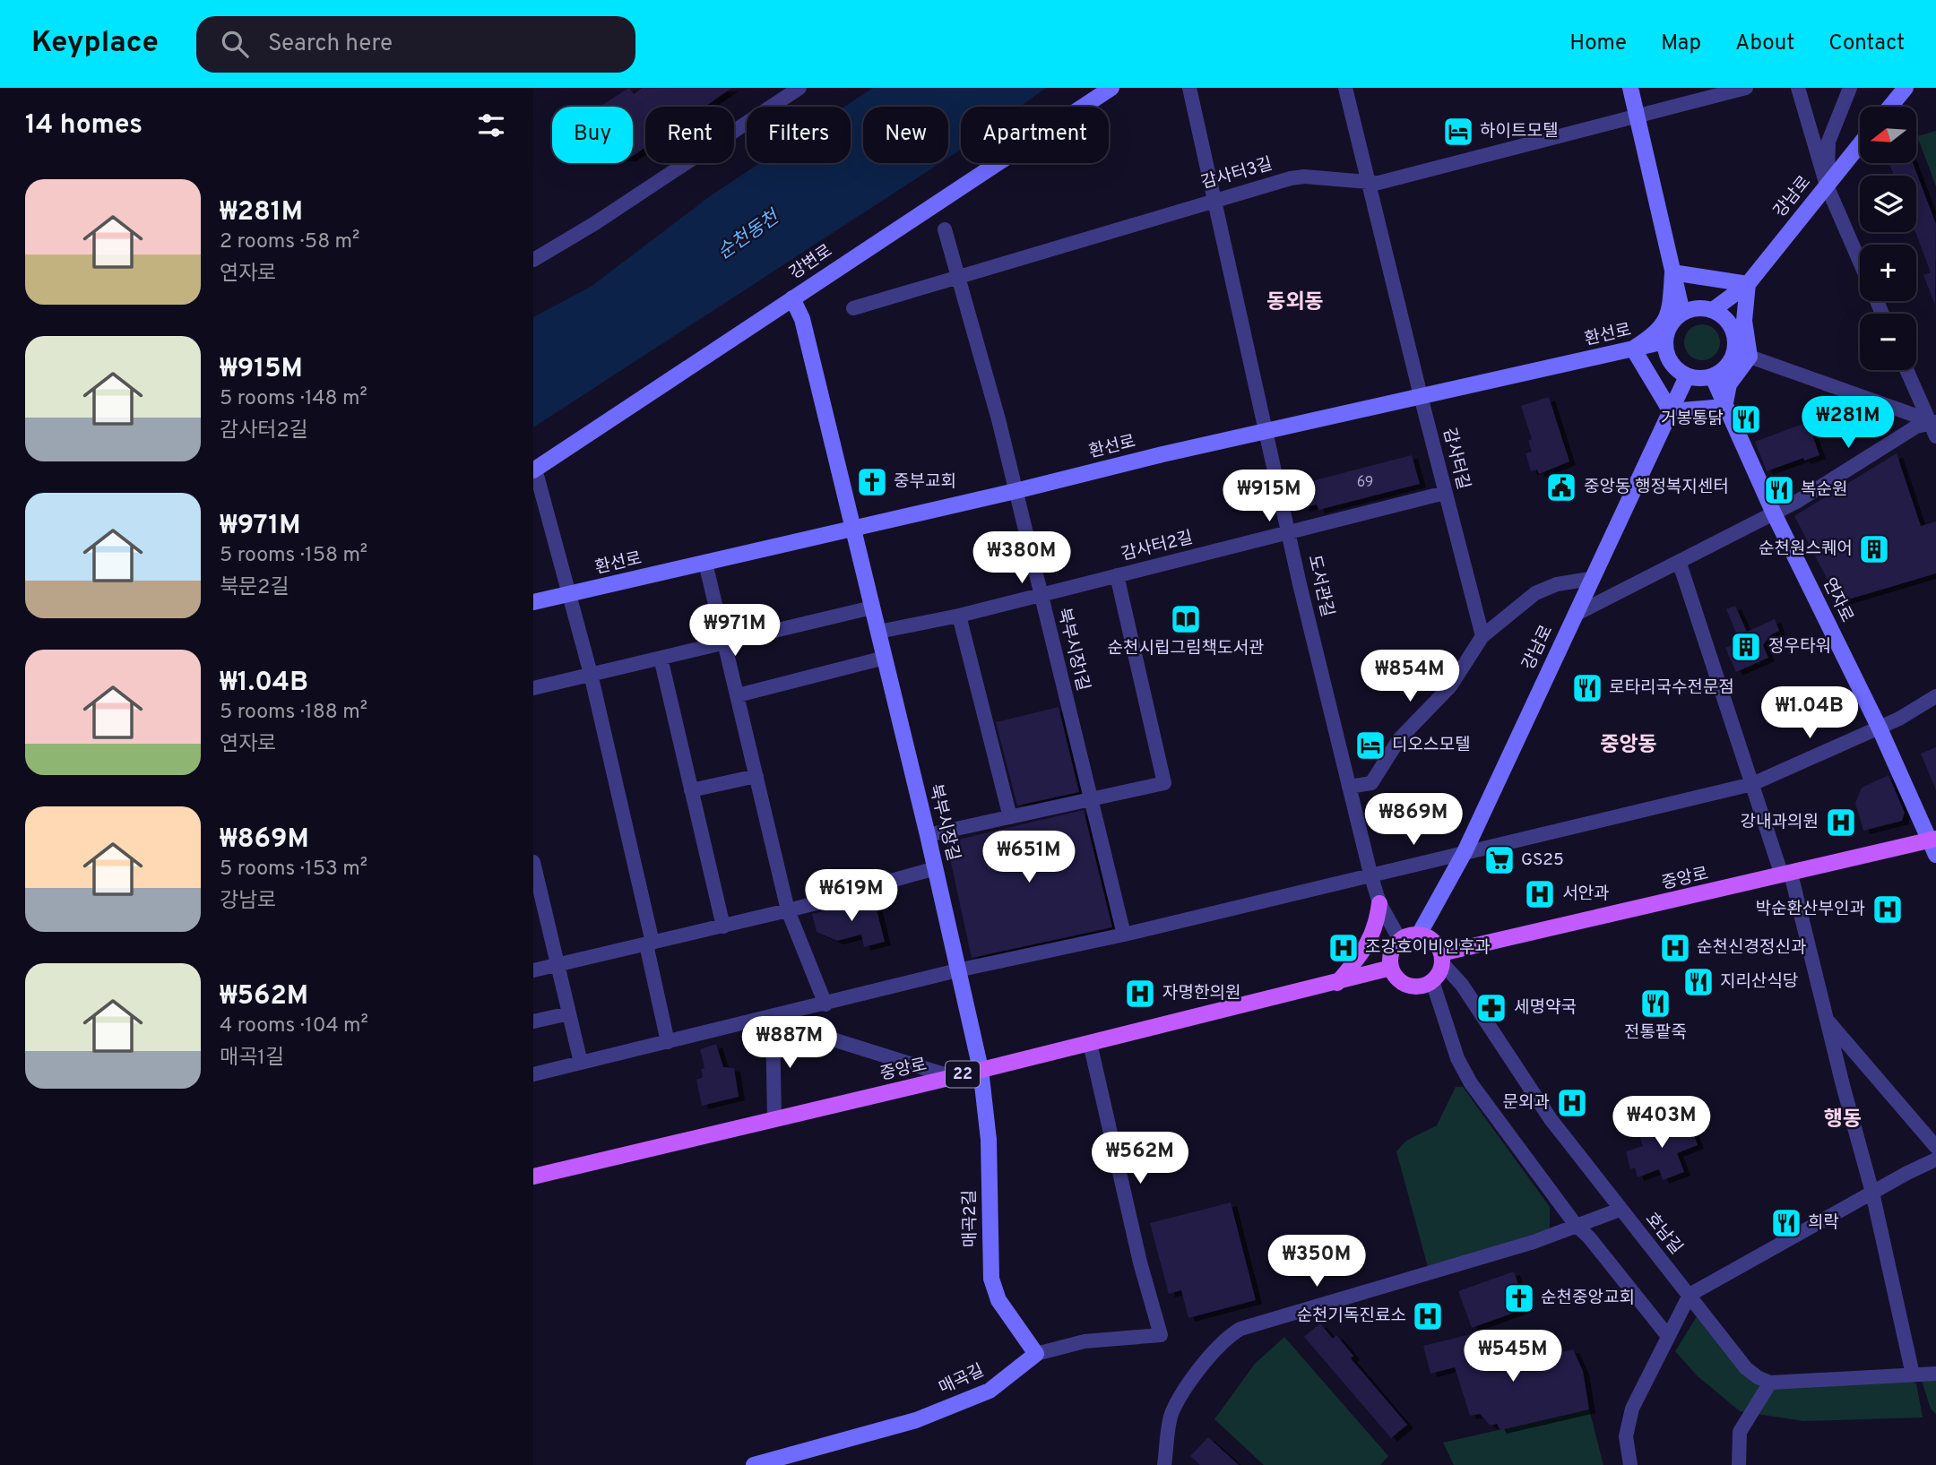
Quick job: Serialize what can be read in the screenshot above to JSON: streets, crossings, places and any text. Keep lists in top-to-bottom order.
{
  "streets": {
    "main road": [
      "강남로",
      "강변로",
      "환선로",
      "연자로",
      "북부시장길",
      "중앙로",
      "22",
      "매곡2길",
      "매곡길"
    ],
    "street": [
      "감사터3길",
      "감사터길",
      "감사터2길",
      "도서관길",
      "북부시장1길",
      "호남길"
    ]
  },
  "crossings": [
    ["감사터3길", "감사터길"],
    ["감사터3길", "도서관길"],
    ["감사터3길", "북부시장1길"],
    ["강남로", "환선로"],
    ["강남로", "도서관길"],
    ["강남로", "연자로"],
    ["강남로", "중앙로"],
    ["강남로", "호남길"],
    ["강변로", "북부시장길"],
    ["환선로", "감사터길"],
    ["환선로", "도서관길"],
    ["환선로", "연자로"],
    ["환선로", "북부시장1길"],
    ["환선로", "북부시장길"],
    ["감사터길", "감사터2길"],
    ["감사터2길", "도서관길"],
    ["감사터2길", "북부시장1길"],
    ["감사터2길", "북부시장길"],
    ["도서관길", "중앙로"],
    ["도서관길", "호남길"],
    ["연자로", "중앙로"],
    ["북부시장길", "중앙로"],
    ["북부시장길", "매곡2길"],
    ["중앙로", "매곡2길"],
    ["중앙로", "호남길"],
    ["중앙로", "매곡길"],
    ["매곡2길", "매곡길"]
  ],
  "districts": ["동외동", "중앙동", "행동"],
  "water": ["순천동천"],
  "places": {
    "hotel": ["하이트모텔", "디오스모텔"],
    "restaurant": [
      "거봉통닭",
      "복순원",
      "로타리국수전문점",
      "지리산식당",
      "전통팥죽",
      "희락"
    ],
    "church": ["중부교회", "순천중앙교회"],
    "public building": ["중앙동 행정복지센터"],
    "building": ["순천원스퀘어", "정우타워"],
    "library": ["순천시립그림책도서관"],
    "hospital": [
      "강내과의원",
      "서안과",
      "박순환산부인과",
      "조강호이비인후과",
      "순천신경정신과",
      "자명한의원",
      "문외과",
      "순천기독진료소"
    ],
    "supermarket": ["GS25"],
    "pharmacy": ["세명약국"]
  },
  "house_numbers": ["69"],
  "north": "left",
  "page": {
    "header": "Keyplace",
    "search": "Search here",
    "nav": [
      "Home",
      "Map",
      "About",
      "Contact"
    ],
    "heading": "14 homes",
    "map_buttons": ["+", "−"],
    "chip": [
      "Buy",
      "Rent",
      "Filters",
      "New",
      "Apartment"
    ],
    "list": [
      {
        "name": "₩281M",
        "note": "2 rooms · 58 m² · 연자로"
      },
      {
        "name": "₩915M",
        "note": "5 rooms · 148 m² · 감사터2길"
      },
      {
        "name": "₩971M",
        "note": "5 rooms · 158 m² · 북문2길"
      },
      {
        "name": "₩1.04B",
        "note": "5 rooms · 188 m² · 연자로"
      },
      {
        "name": "₩869M",
        "note": "5 rooms · 153 m² · 강남로"
      },
      {
        "name": "₩562M",
        "note": "4 rooms · 104 m² · 매곡1길"
      }
    ],
    "price": [
      "₩281M",
      "₩915M",
      "₩380M",
      "₩971M",
      "₩854M",
      "₩1.04B",
      "₩869M",
      "₩651M",
      "₩619M",
      "₩887M",
      "₩403M",
      "₩562M",
      "₩350M",
      "₩545M"
    ]
  }
}
